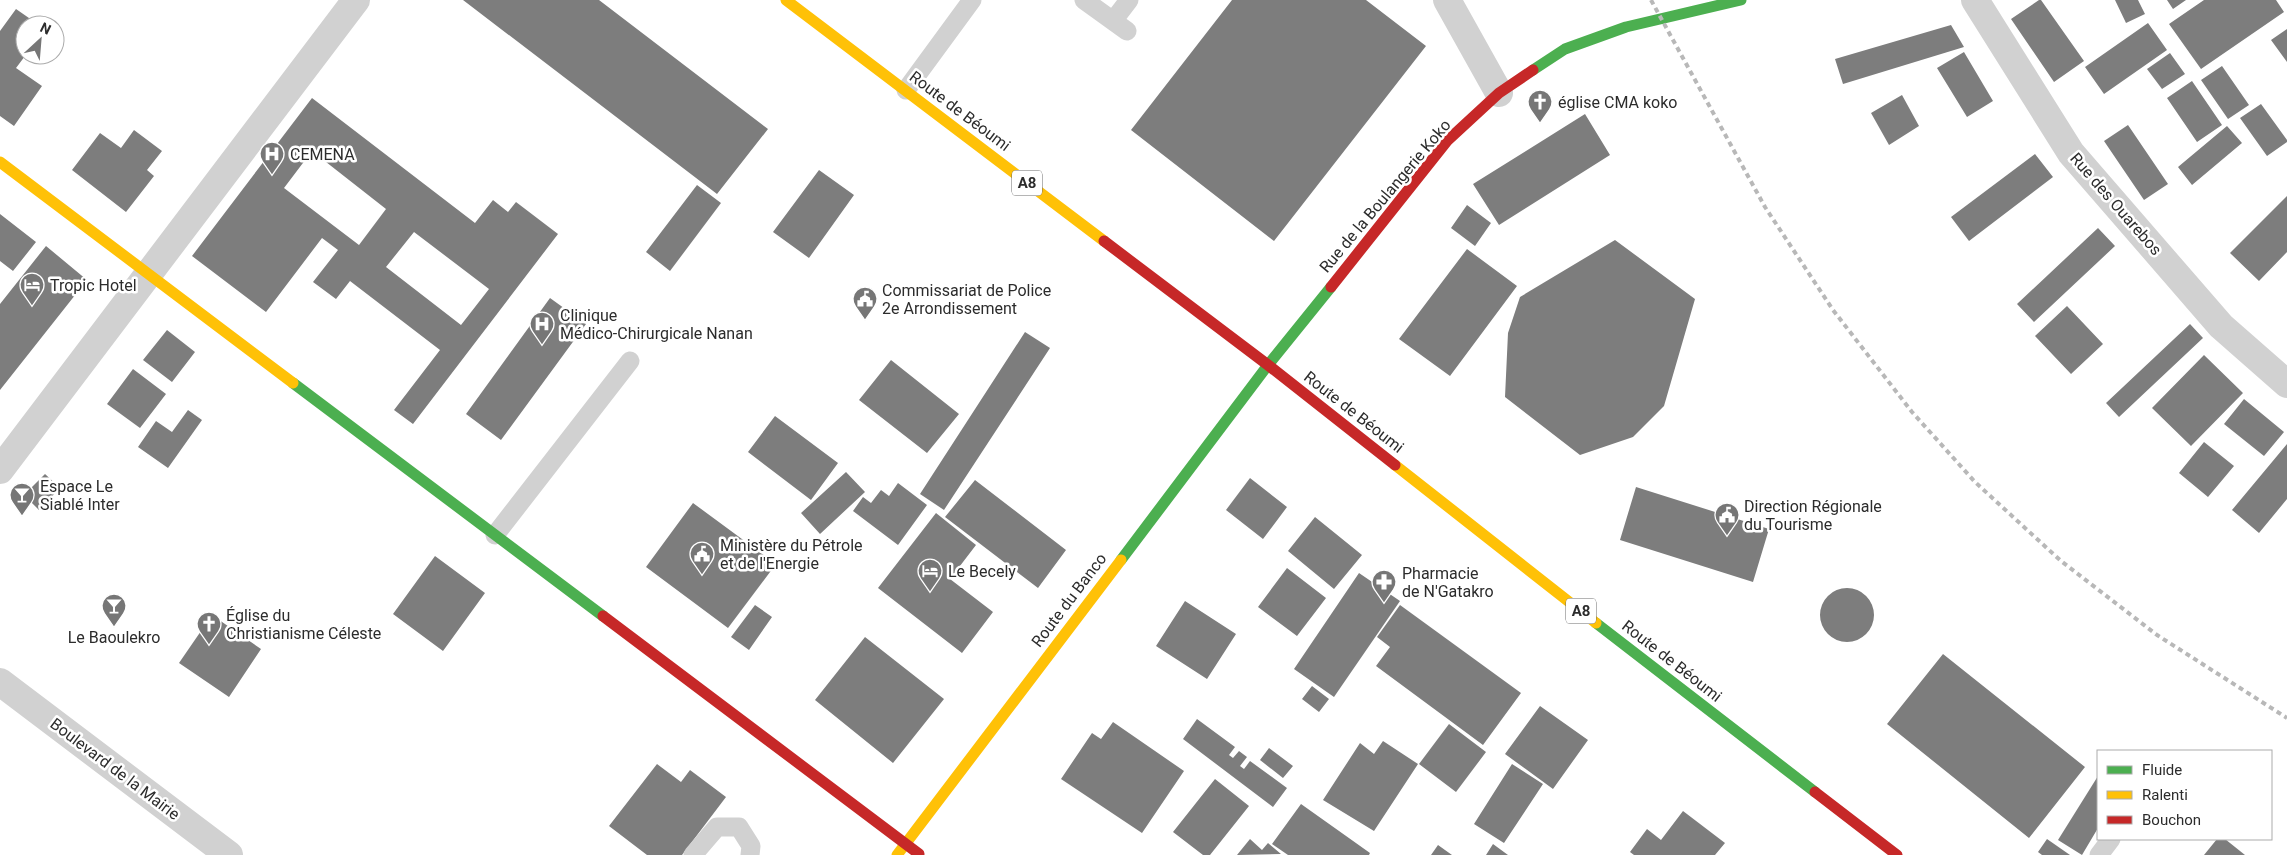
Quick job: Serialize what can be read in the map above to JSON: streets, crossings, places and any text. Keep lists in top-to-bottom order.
{
  "streets": {
    "street": [
      "Route de Béoumi",
      "A8",
      "Rue de la Boulangerie Koko",
      "Rue des Ouarebos",
      "Route du Banco",
      "Boulevard de la Mairie"
    ]
  },
  "crossings": [
    ["Route de Béoumi", "Rue de la Boulangerie Koko"],
    ["Route de Béoumi", "Route du Banco"],
    ["Rue de la Boulangerie Koko", "Route du Banco"]
  ],
  "places": {
    "church": ["église CMA koko", "Église du Christianisme Céleste"],
    "hospital": ["CEMENA", "Clinique Médico-Chirurgicale Nanan"],
    "hotel": ["Tropic Hotel", "Le Becely"],
    "public building": ["Commissariat de Police 2e Arrondissement", "Direction Régionale du Tourisme", "Ministère du Pétrole et de l'Energie"],
    "bar": ["Espace Le Siablé Inter", "Le Baoulekro"],
    "pharmacy": ["Pharmacie de N'Gatakro"]
  },
  "legend": ["Fluide", "Ralenti", "Bouchon"],
  "north": "top right"
}
